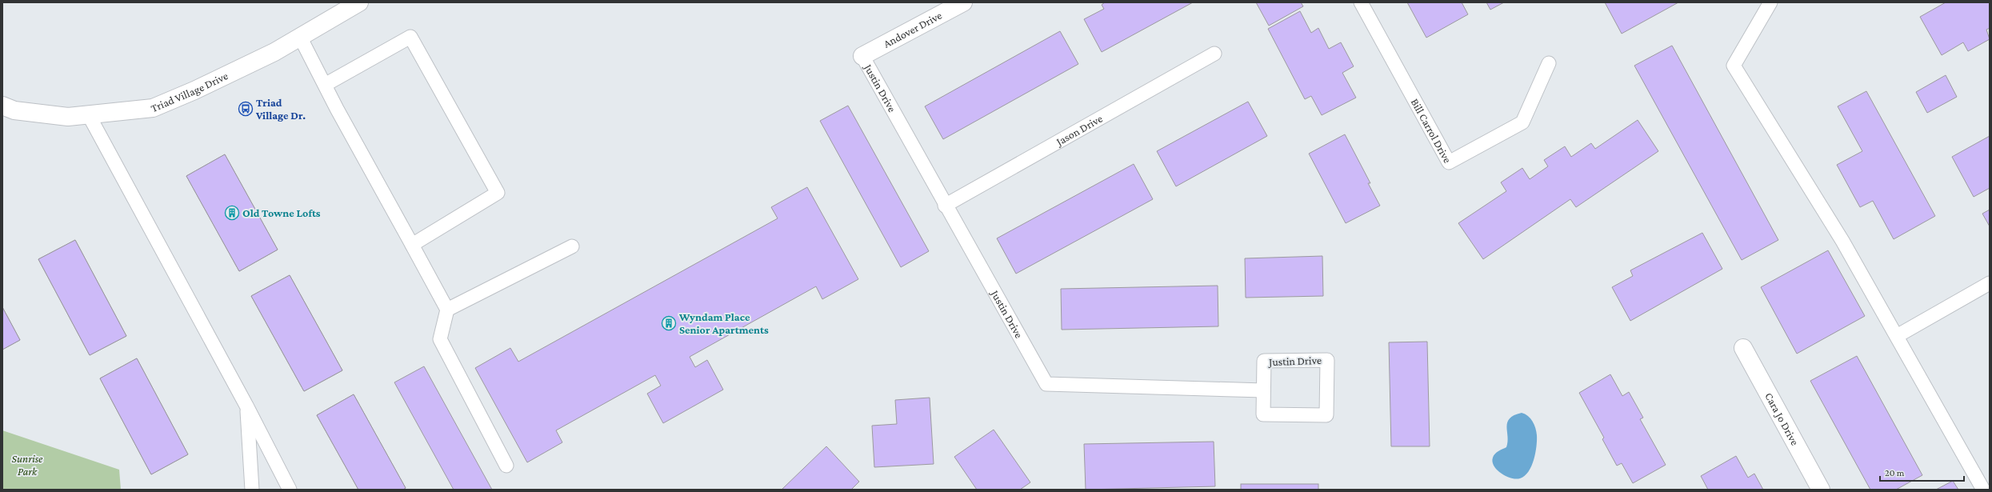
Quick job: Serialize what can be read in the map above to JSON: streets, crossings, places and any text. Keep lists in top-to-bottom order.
{
  "streets": {
    "street": ["Andover Drive", "Triad Village Drive", "Cara Jo Drive"],
    "lane": ["Justin Drive", "Bill Carrol Drive", "Jason Drive"]
  },
  "crossings": [
    ["Andover Drive", "Justin Drive"],
    ["Justin Drive", "Jason Drive"]
  ],
  "parks": ["Sunrise Park"],
  "places": {
    "bus stop": ["Triad Village Dr."],
    "building": ["Old Towne Lofts", "Wyndam Place Senior Apartments"]
  },
  "scale_bar": "20 m"
}
